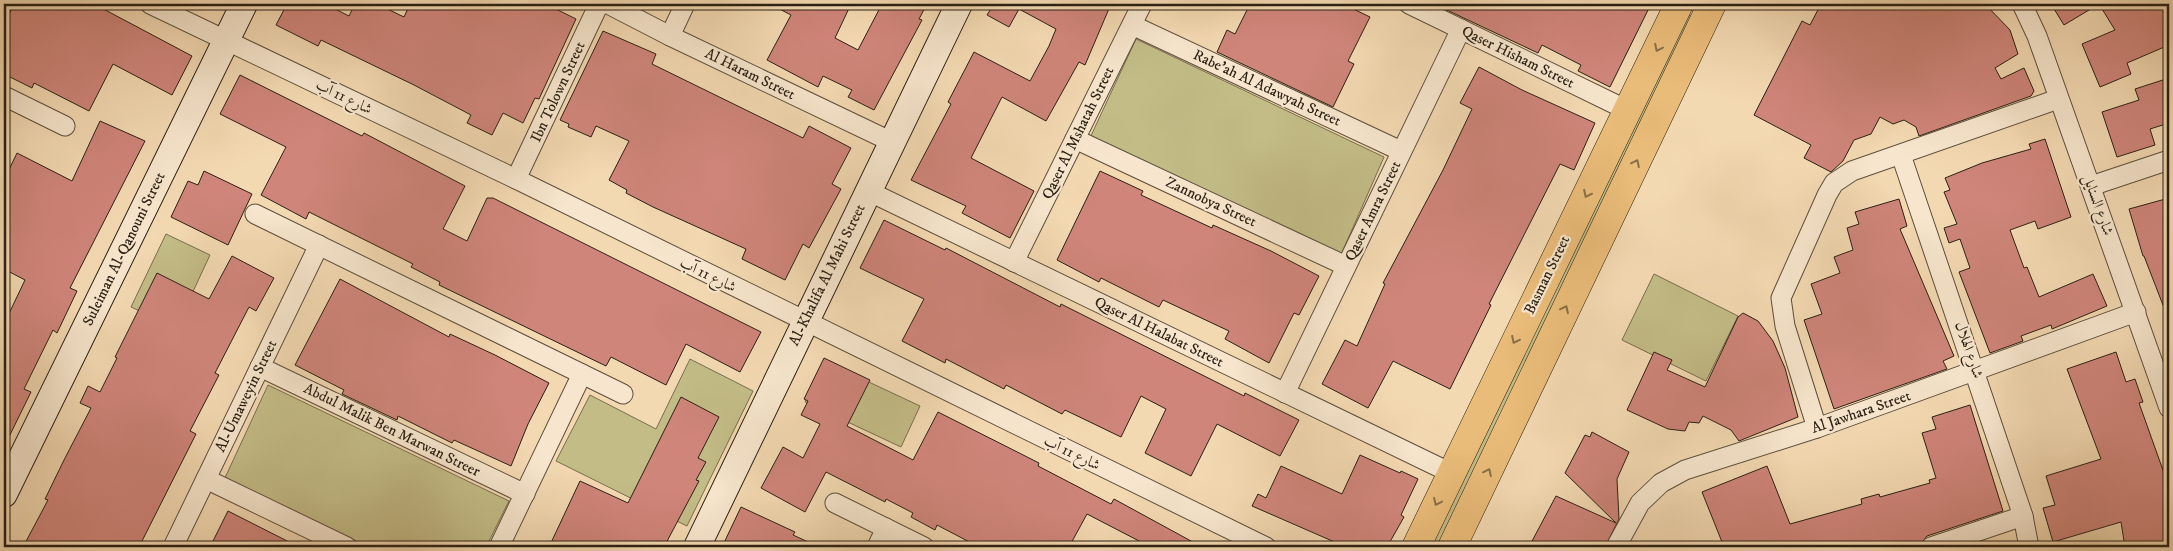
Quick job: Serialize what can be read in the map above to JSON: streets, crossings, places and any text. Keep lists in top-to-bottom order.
{
  "streets": {
    "main road": ["Basman Street"],
    "street": [
      "Qaser Hisham Street",
      "Al Haram Street",
      "Rabe'ah Al Adawyah Street",
      "Ibn Tolown Street",
      "شارع 11 آب",
      "Qaser Al Mshatah Street",
      "Zannobya Street",
      "شارع السنايل",
      "Qaser Amra Street",
      "Suleiman Al-Qanouni Street",
      "Al-Khalifa Al Mahi Street",
      "Qaser Al Halabat Street",
      "شارع الهلال",
      "Al-Umaweyin Street",
      "Al Jawhara Street",
      "Abdul Malik Ben Marwan Streer"
    ]
  },
  "crossings": [
    ["Qaser Hisham Street", "Qaser Amra Street"],
    ["Qaser Hisham Street", "Basman Street"],
    ["Al Haram Street", "Al-Khalifa Al Mahi Street"],
    ["Rabe'ah Al Adawyah Street", "Qaser Al Mshatah Street"],
    ["Rabe'ah Al Adawyah Street", "Qaser Amra Street"],
    ["Ibn Tolown Street", "شارع 11 آب"],
    ["شارع 11 آب", "Suleiman Al-Qanouni Street"],
    ["شارع 11 آب", "Al-Khalifa Al Mahi Street"],
    ["Qaser Al Mshatah Street", "Zannobya Street"],
    ["Qaser Al Mshatah Street", "Qaser Al Halabat Street"],
    ["Zannobya Street", "Qaser Amra Street"],
    ["شارع السنايل", "Al Jawhara Street"],
    ["Qaser Amra Street", "Qaser Al Halabat Street"],
    ["Al-Khalifa Al Mahi Street", "Qaser Al Halabat Street"],
    ["Basman Street", "Qaser Al Halabat Street"],
    ["شارع الهلال", "Al Jawhara Street"],
    ["Al-Umaweyin Street", "Abdul Malik Ben Marwan Streer"]
  ]
}
